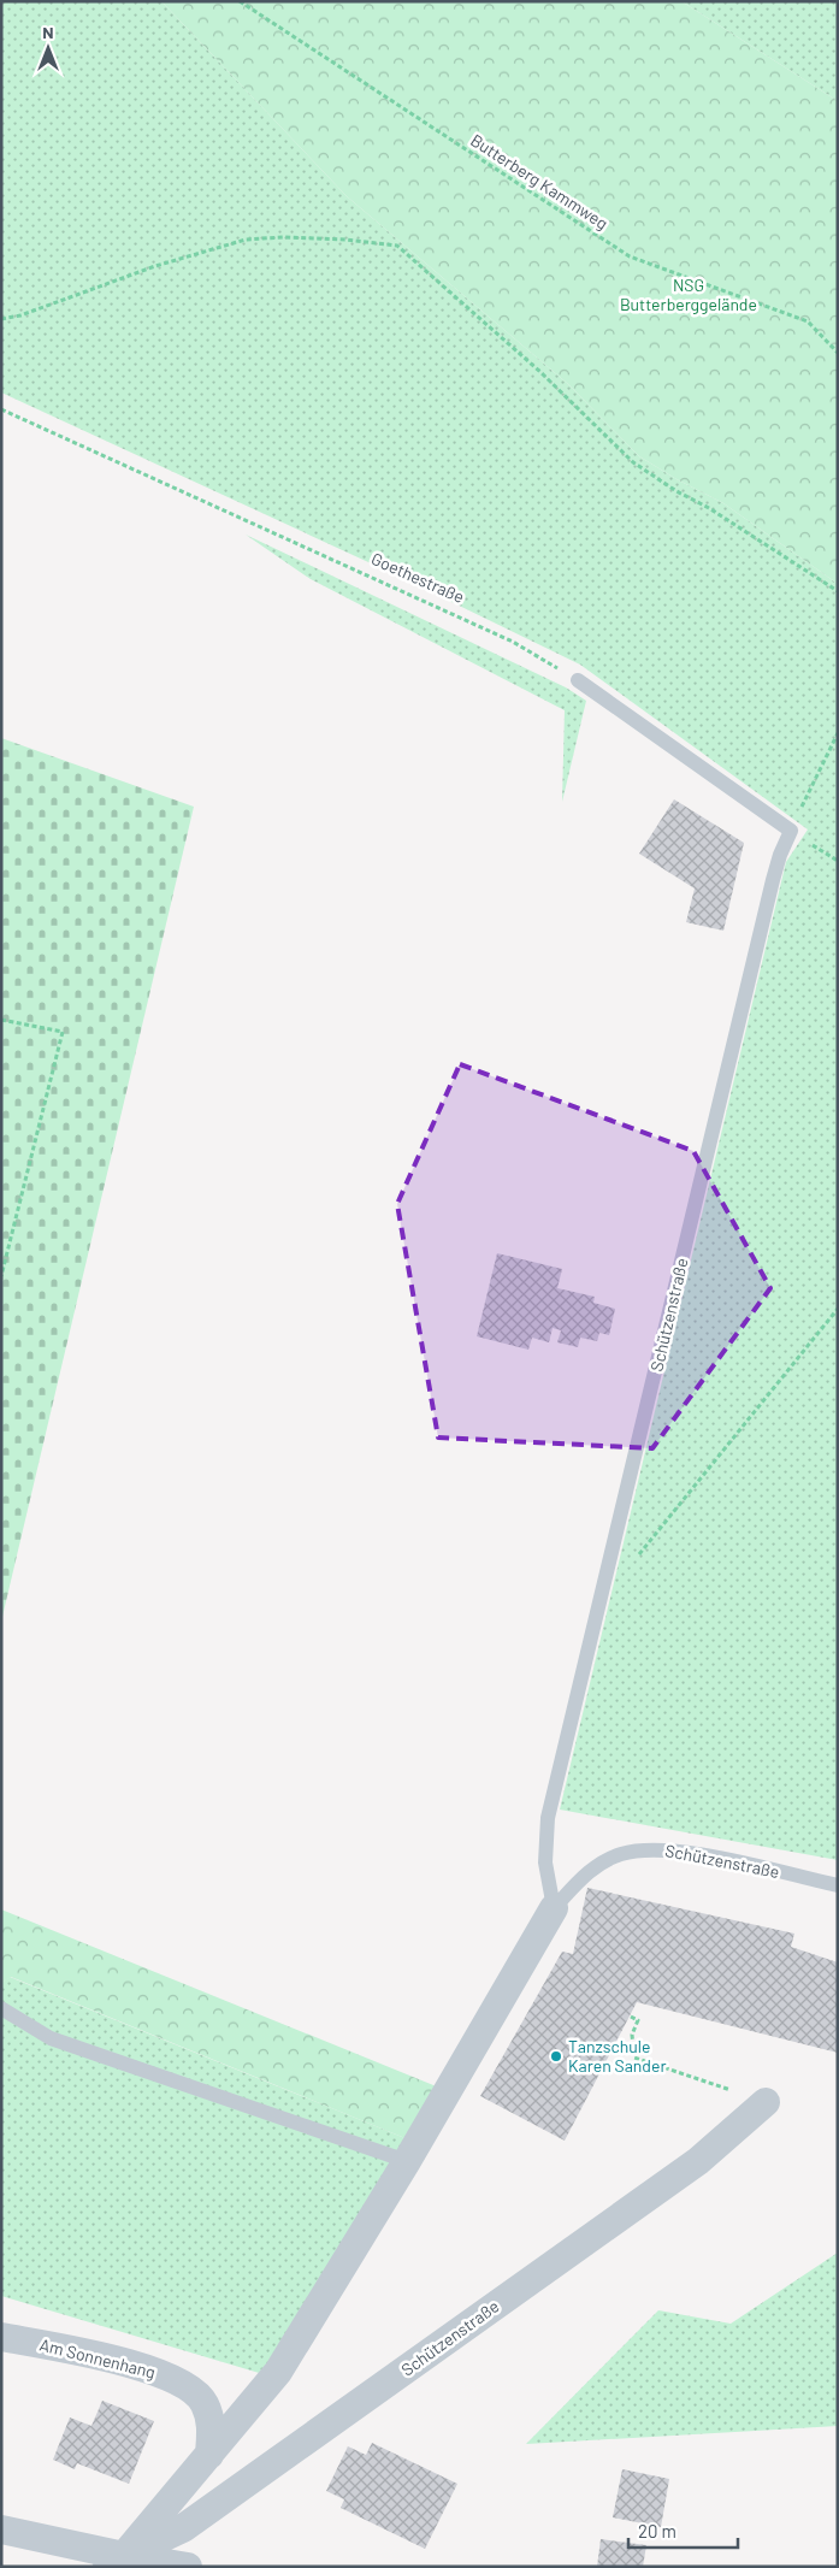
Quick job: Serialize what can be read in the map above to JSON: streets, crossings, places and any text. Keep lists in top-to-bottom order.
{
  "streets": {
    "street": ["Schützenstraße", "Am Sonnenhang"],
    "path": ["Butterberg Kammweg", "Goethestraße"]
  },
  "crossings": [
    ["Schützenstraße", "Am Sonnenhang"]
  ],
  "parks": ["NSG Butterberggelände"],
  "places": ["Tanzschule Karen Sander"],
  "scale_bar": "20 m",
  "north": "top"
}
